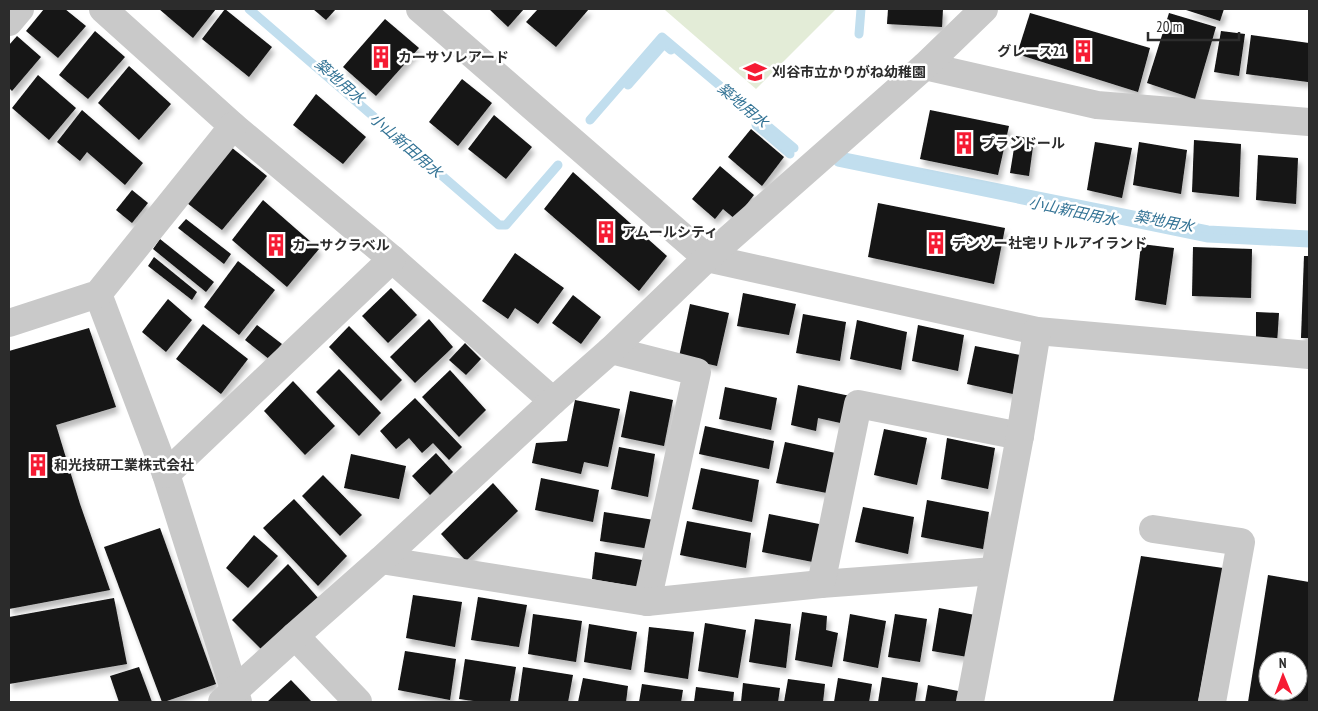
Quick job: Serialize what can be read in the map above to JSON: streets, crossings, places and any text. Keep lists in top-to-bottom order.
{
  "water": ["築地用水", "小山新田用水"],
  "places": {
    "building": [
      "グレース21",
      "カーサソレアード",
      "プランドール",
      "アムールシティ",
      "デンソー社宅リトルアイランド",
      "カーサクラベル",
      "和光技研工業株式会社"
    ],
    "school or university": ["刈谷市立かりがね幼稚園"]
  },
  "scale_bar": "20 m",
  "north": "top"
}
